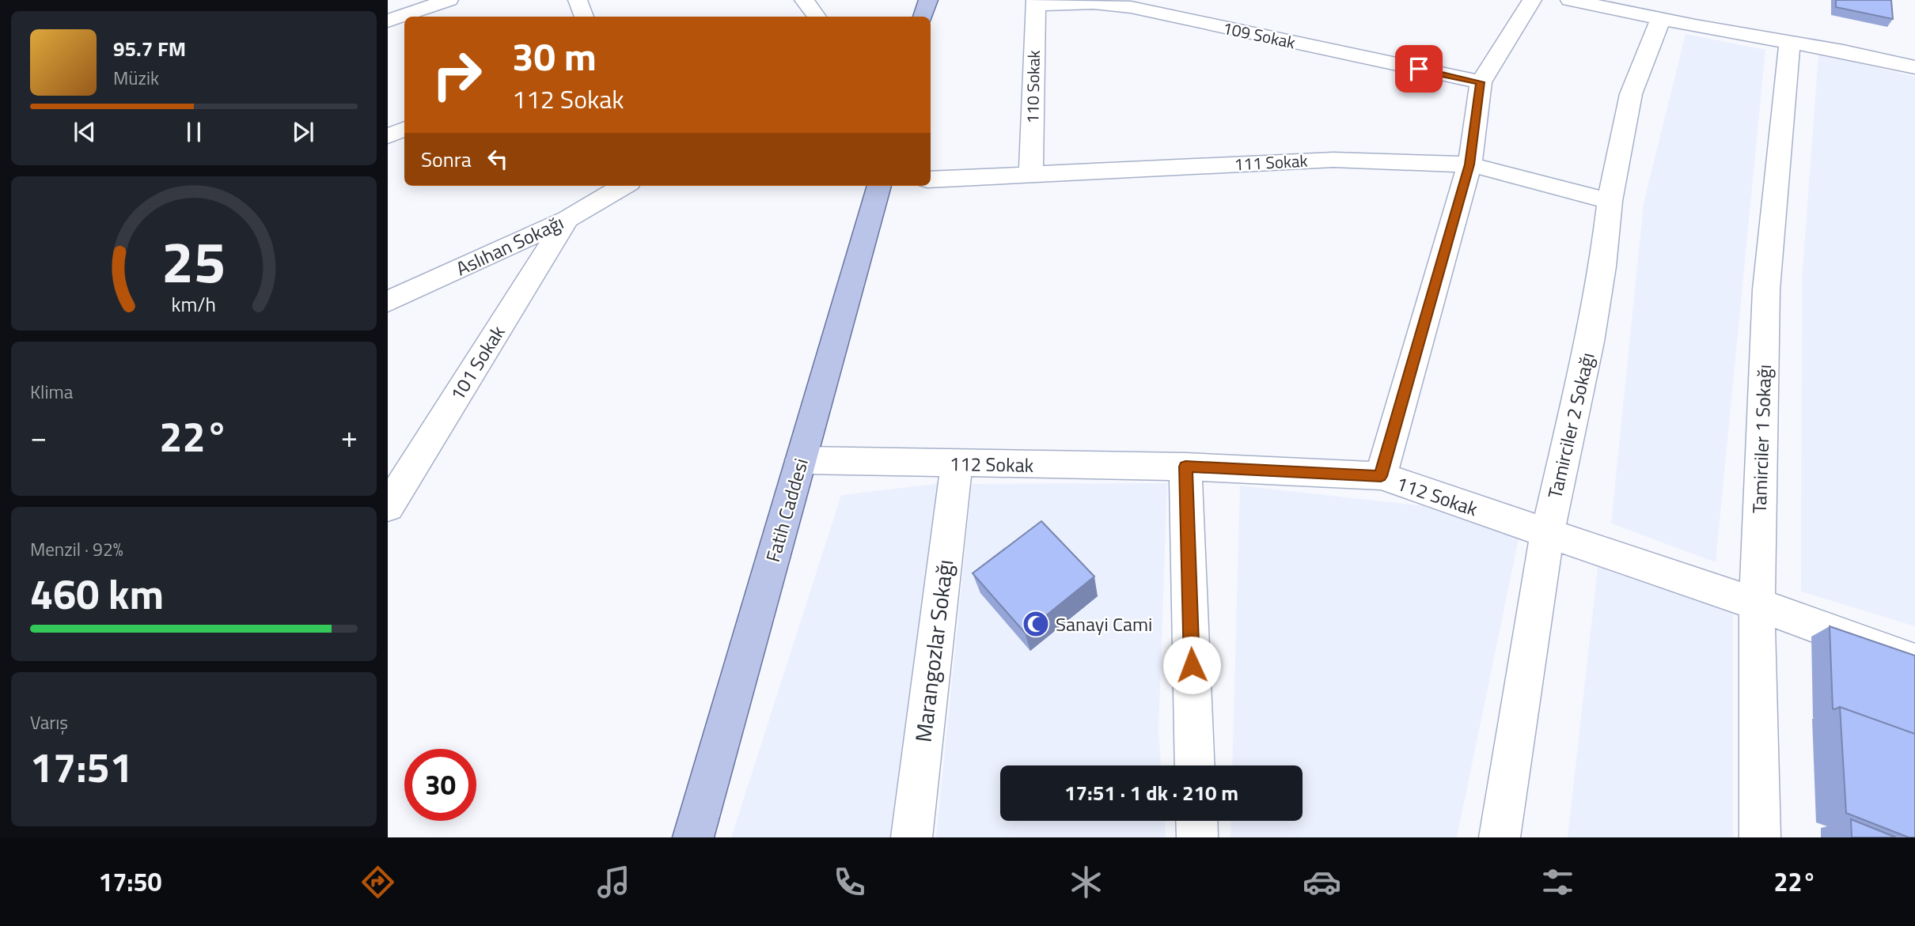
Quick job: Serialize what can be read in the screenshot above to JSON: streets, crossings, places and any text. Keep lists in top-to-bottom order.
{
  "streets": {
    "main road": ["Fatih Caddesi"],
    "street": [
      "109 Sokak",
      "110 Sokak",
      "111 Sokak",
      "Aslıhan Sokağı",
      "101 Sokak",
      "Tamirciler 2 Sokağı",
      "Tamirciler 1 Sokağı",
      "112 Sokak",
      "Marangozlar Sokağı"
    ]
  },
  "crossings": [
    ["109 Sokak", "110 Sokak"],
    ["110 Sokak", "111 Sokak"],
    ["111 Sokak", "Tamirciler 2 Sokağı"],
    ["Aslıhan Sokağı", "101 Sokak"],
    ["Tamirciler 2 Sokağı", "112 Sokak"],
    ["Tamirciler 1 Sokağı", "112 Sokak"],
    ["112 Sokak", "Fatih Caddesi"],
    ["112 Sokak", "Marangozlar Sokağı"]
  ],
  "places": {
    "mosque": ["Sanayi Cami"]
  },
  "page": {
    "turn": ["30 m", "112 Sokak"],
    "song": ["95.7 FM", "Müzik"],
    "then": "Sonra",
    "tile": [
      "Klima",
      ["Menzil · 92%", "460 km"],
      ["Varış", "17:51"]
    ],
    "heat": ["−", "22°", "+"],
    "limit": "30",
    "trip": "17:51 · 1 dk · 210 m",
    "tabs": ["17:50", "22°"],
    "gauge": ["25", "km/h"]
  }
}
